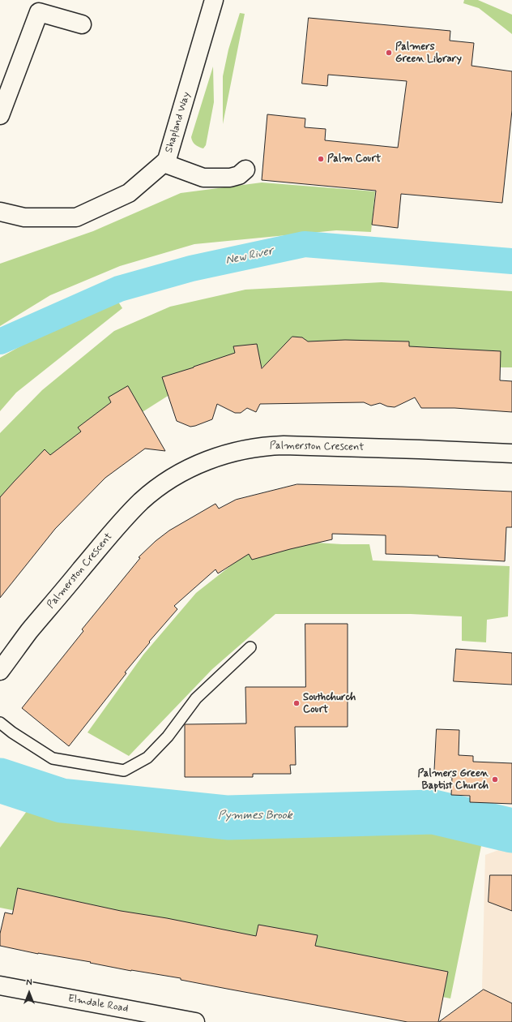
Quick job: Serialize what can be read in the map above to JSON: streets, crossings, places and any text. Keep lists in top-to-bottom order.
{
  "streets": {
    "street": ["Shapland Way", "Palmerston Crescent", "Elmdale Road"]
  },
  "water": ["New River", "Pymmes Brook"],
  "places": [
    "Palmers Green Library",
    "Palm Court",
    "Southchurch Court",
    "Palmers Green Baptist Church"
  ],
  "north": "top"
}
